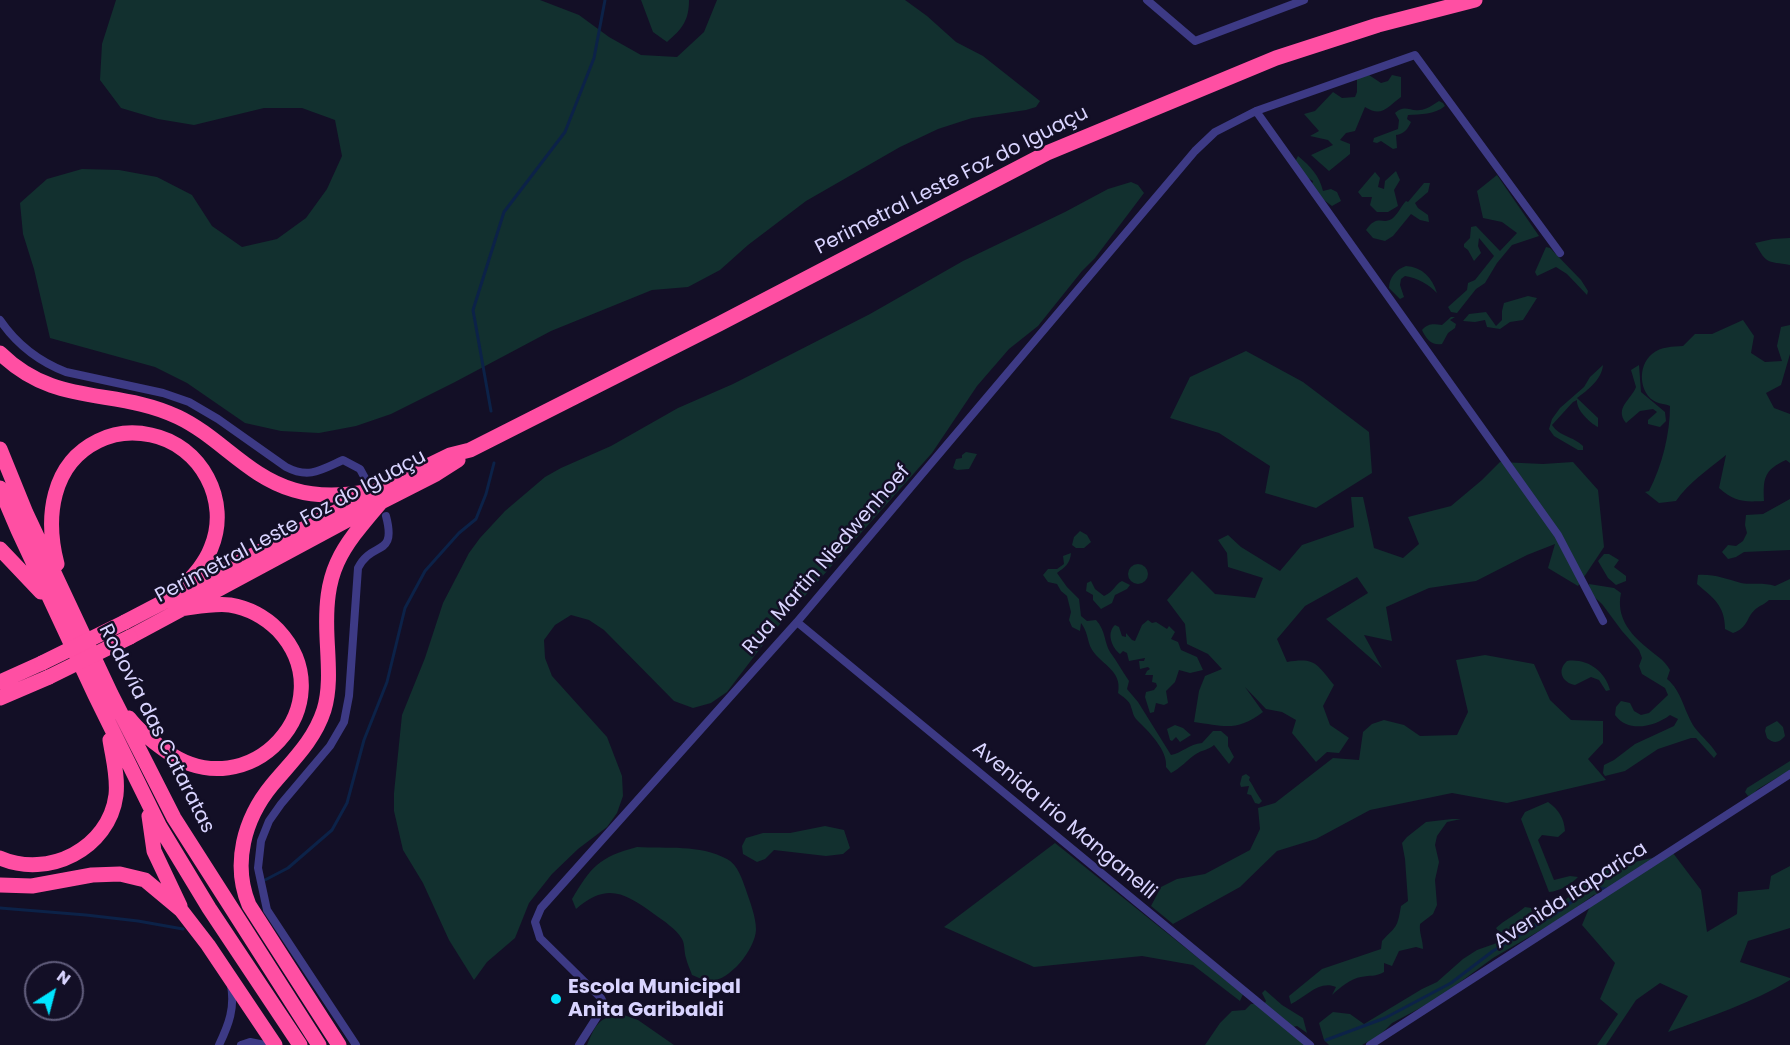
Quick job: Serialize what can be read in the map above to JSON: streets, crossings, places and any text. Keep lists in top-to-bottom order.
{
  "streets": {
    "highway": ["Perimetral Leste Foz do Iguaçu", "Rodovía das Cataratas"],
    "street": ["Rua Martin Niedwenhoef", "Avenida Irio Manganelli", "Avenida Itaparica"]
  },
  "crossings": [
    ["Rua Martin Niedwenhoef", "Avenida Irio Manganelli"]
  ],
  "places": ["Escola Municipal Anita Garibaldi"],
  "north": "top right"
}
